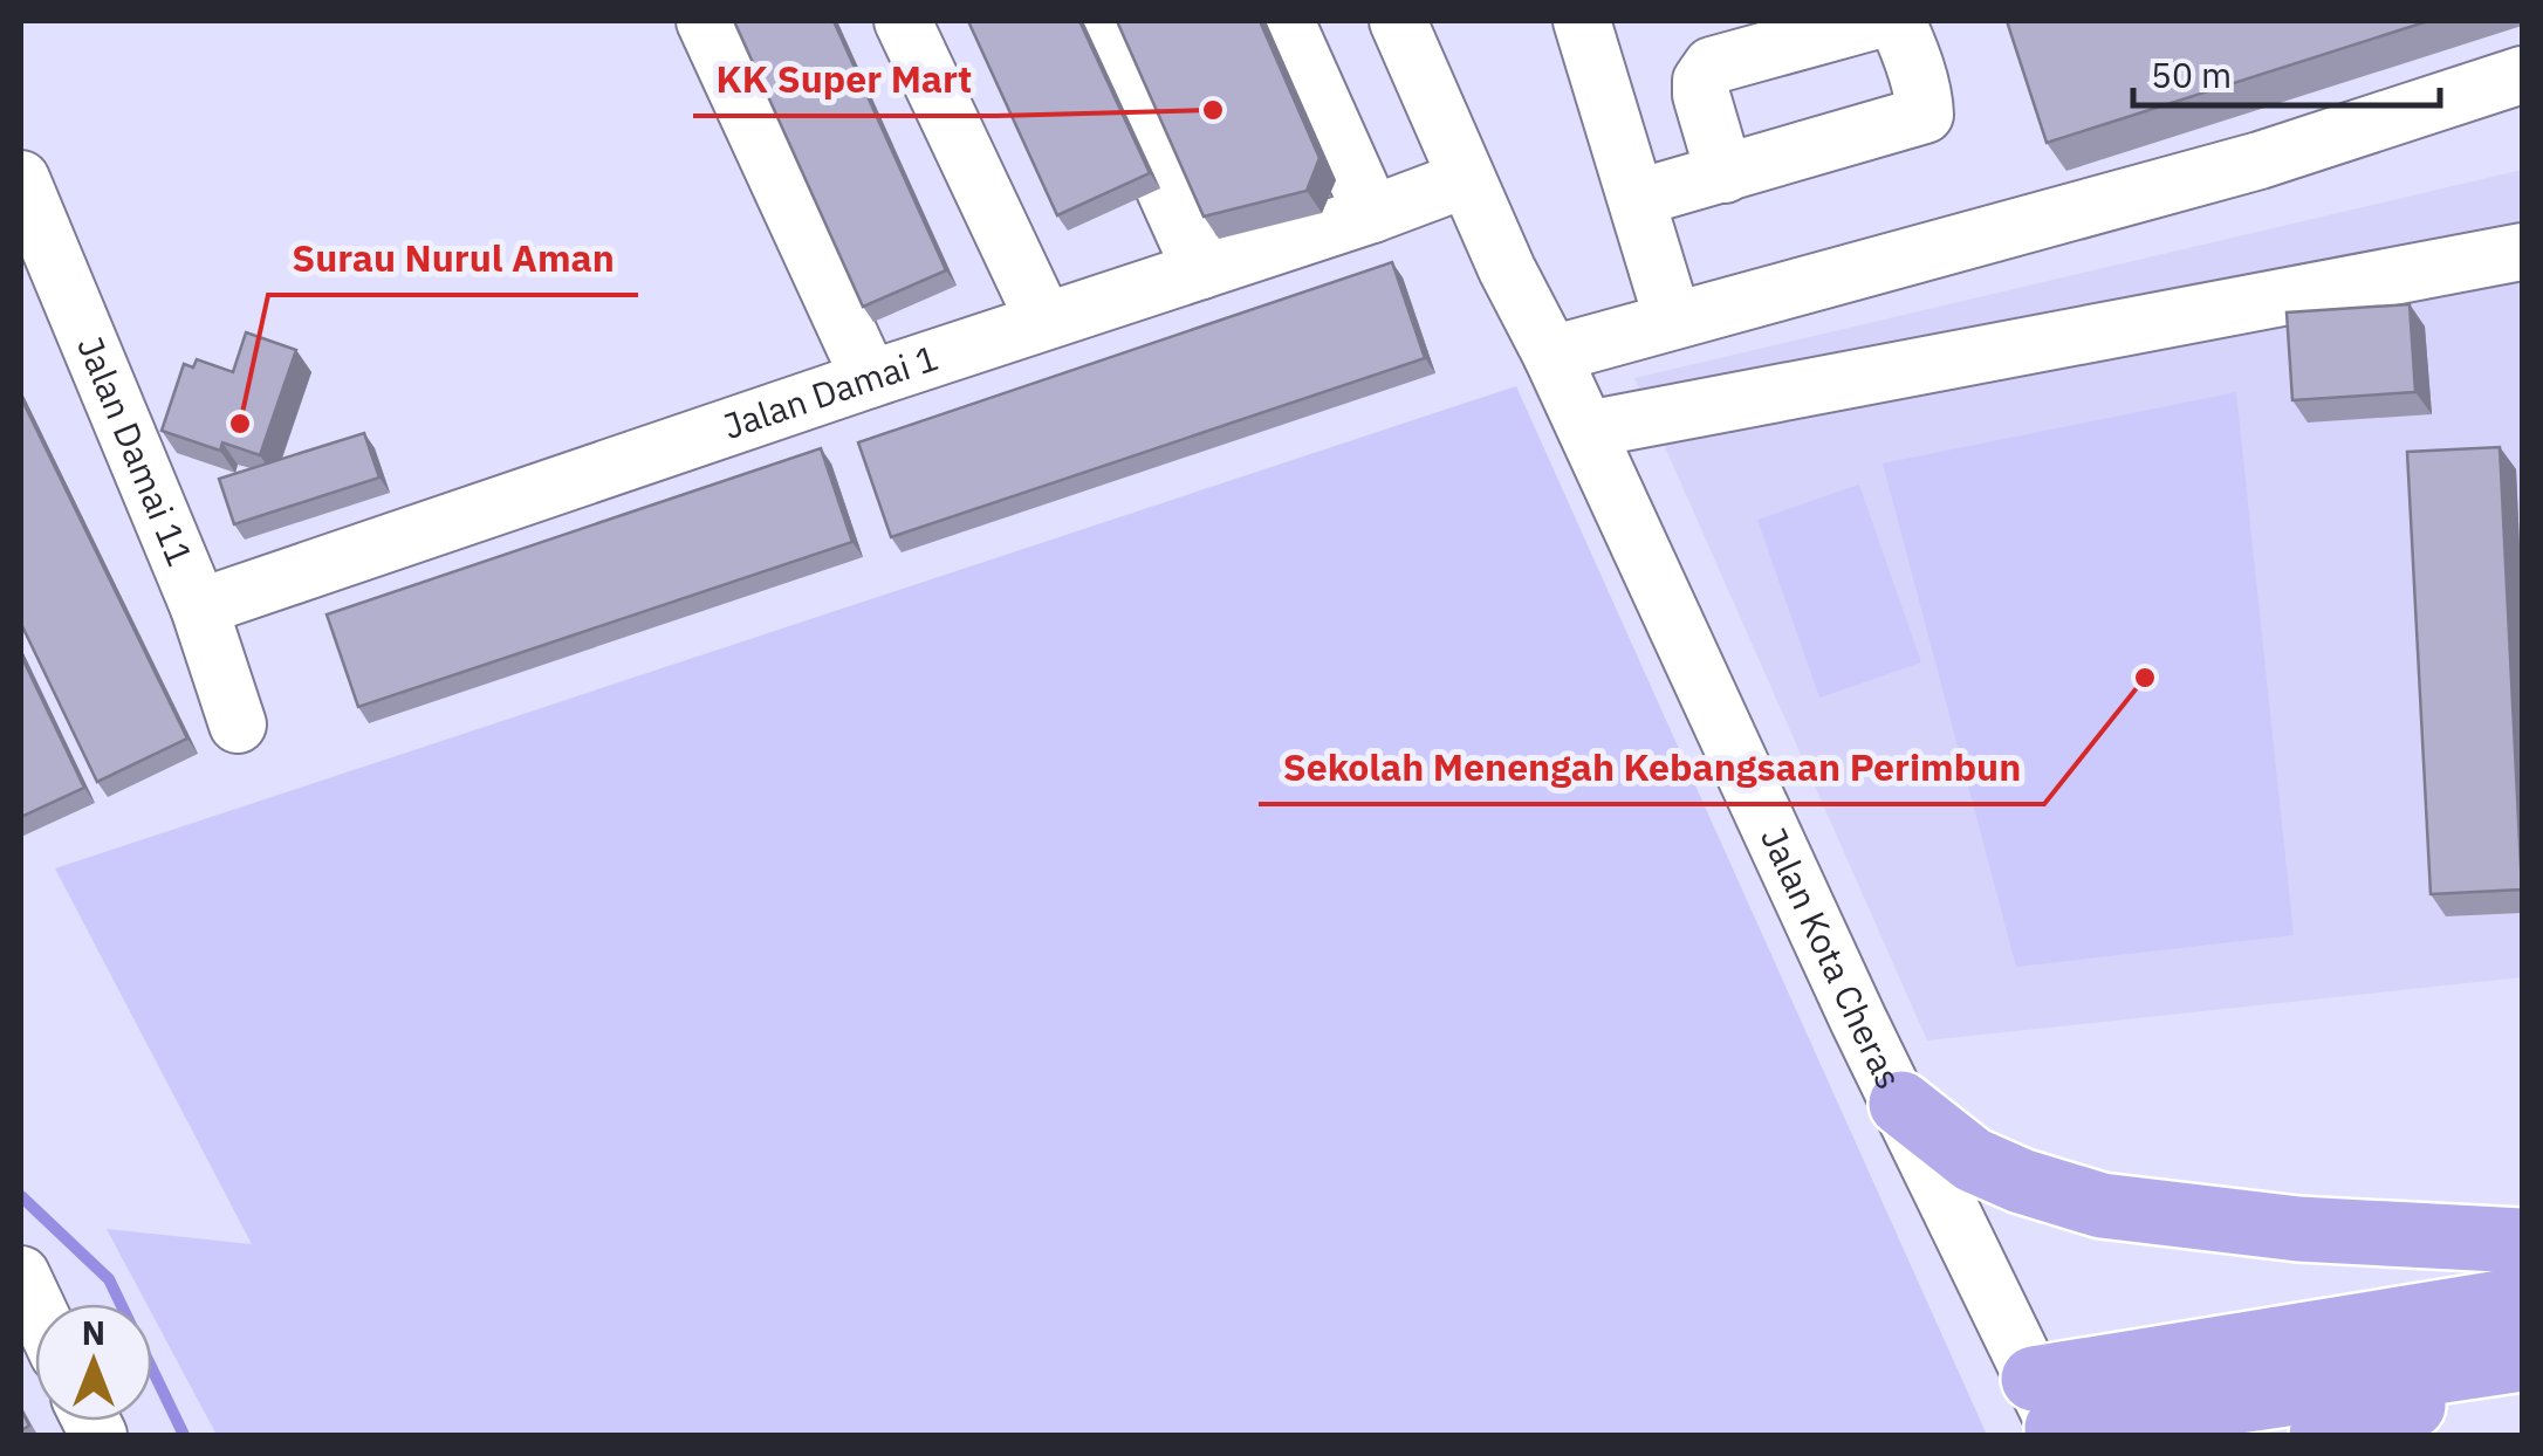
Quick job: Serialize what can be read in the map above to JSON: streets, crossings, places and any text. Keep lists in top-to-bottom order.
{
  "streets": {
    "street": ["Jalan Damai 1", "Jalan Damai 11", "Jalan Kota Cheras"]
  },
  "crossings": [
    ["Jalan Damai 1", "Jalan Damai 11"],
    ["Jalan Damai 1", "Jalan Kota Cheras"]
  ],
  "places": ["KK Super Mart", "Surau Nurul Aman", "Sekolah Menengah Kebangsaan Perimbun"],
  "scale_bar": "50 m",
  "north": "top"
}
